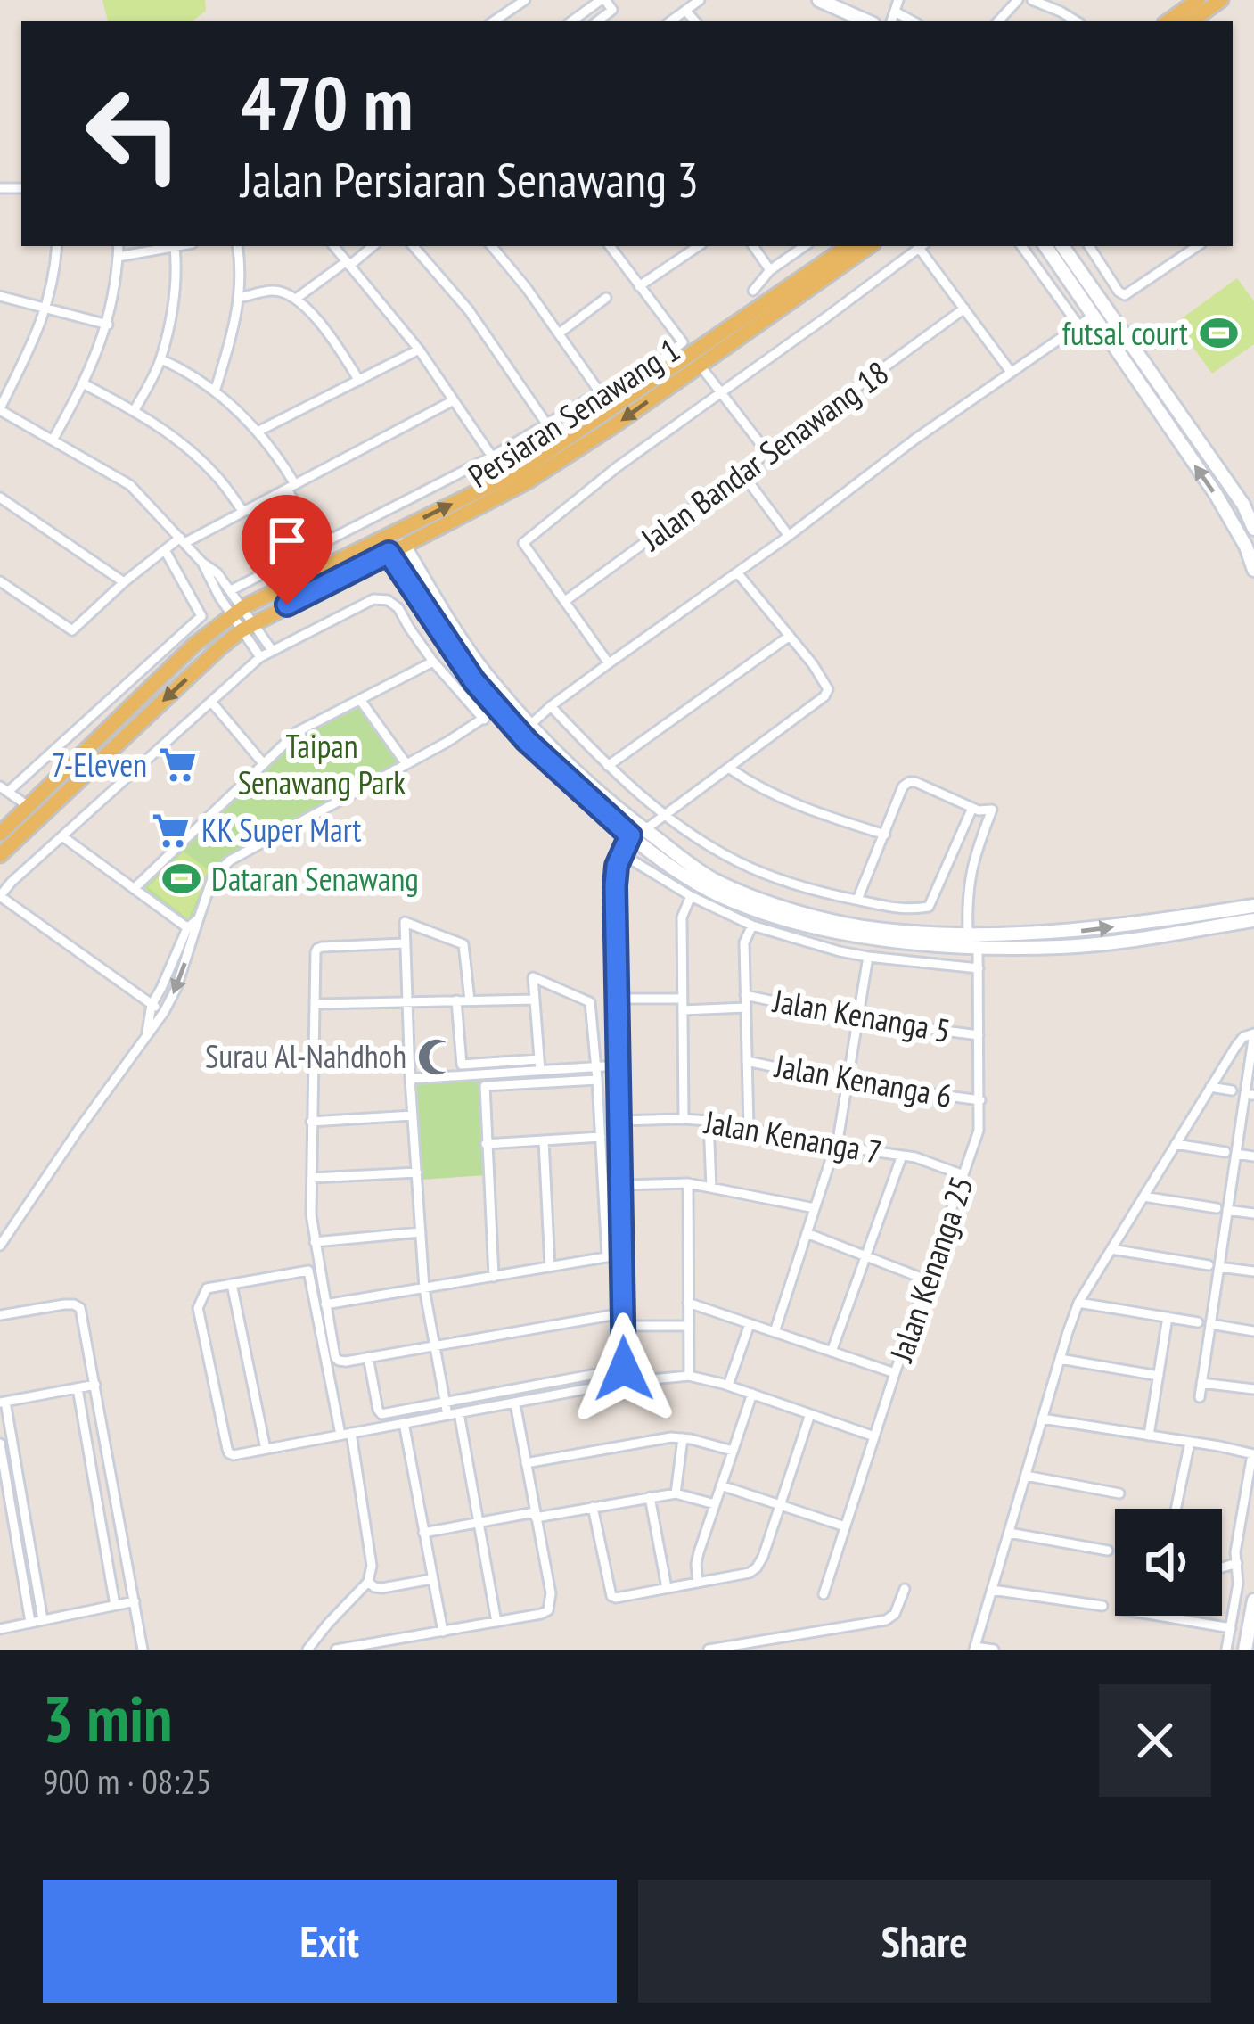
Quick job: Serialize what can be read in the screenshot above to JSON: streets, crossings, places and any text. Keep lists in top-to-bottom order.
{
  "streets": {
    "main road": ["Persiaran Senawang 1"],
    "street": [
      "Jalan Bandar Senawang 18",
      "Jalan Kenanga 5",
      "Jalan Kenanga 6",
      "Jalan Kenanga 7",
      "Jalan Kenanga 25"
    ]
  },
  "crossings": [
    ["Jalan Kenanga 5", "Jalan Kenanga 25"],
    ["Jalan Kenanga 6", "Jalan Kenanga 25"],
    ["Jalan Kenanga 7", "Jalan Kenanga 25"]
  ],
  "parks": ["Taipan Senawang Park"],
  "places": {
    "sports": ["futsal court", "Dataran Senawang"],
    "supermarket": ["7-Eleven", "KK Super Mart"],
    "mosque": ["Surau Al-Nahdhoh"]
  },
  "page": {
    "turn": ["470 m", "Jalan Persiaran Senawang 3"],
    "heading": ["3 min", "900 m · 08:25"],
    "buttons": ["Exit", "Share"]
  }
}
